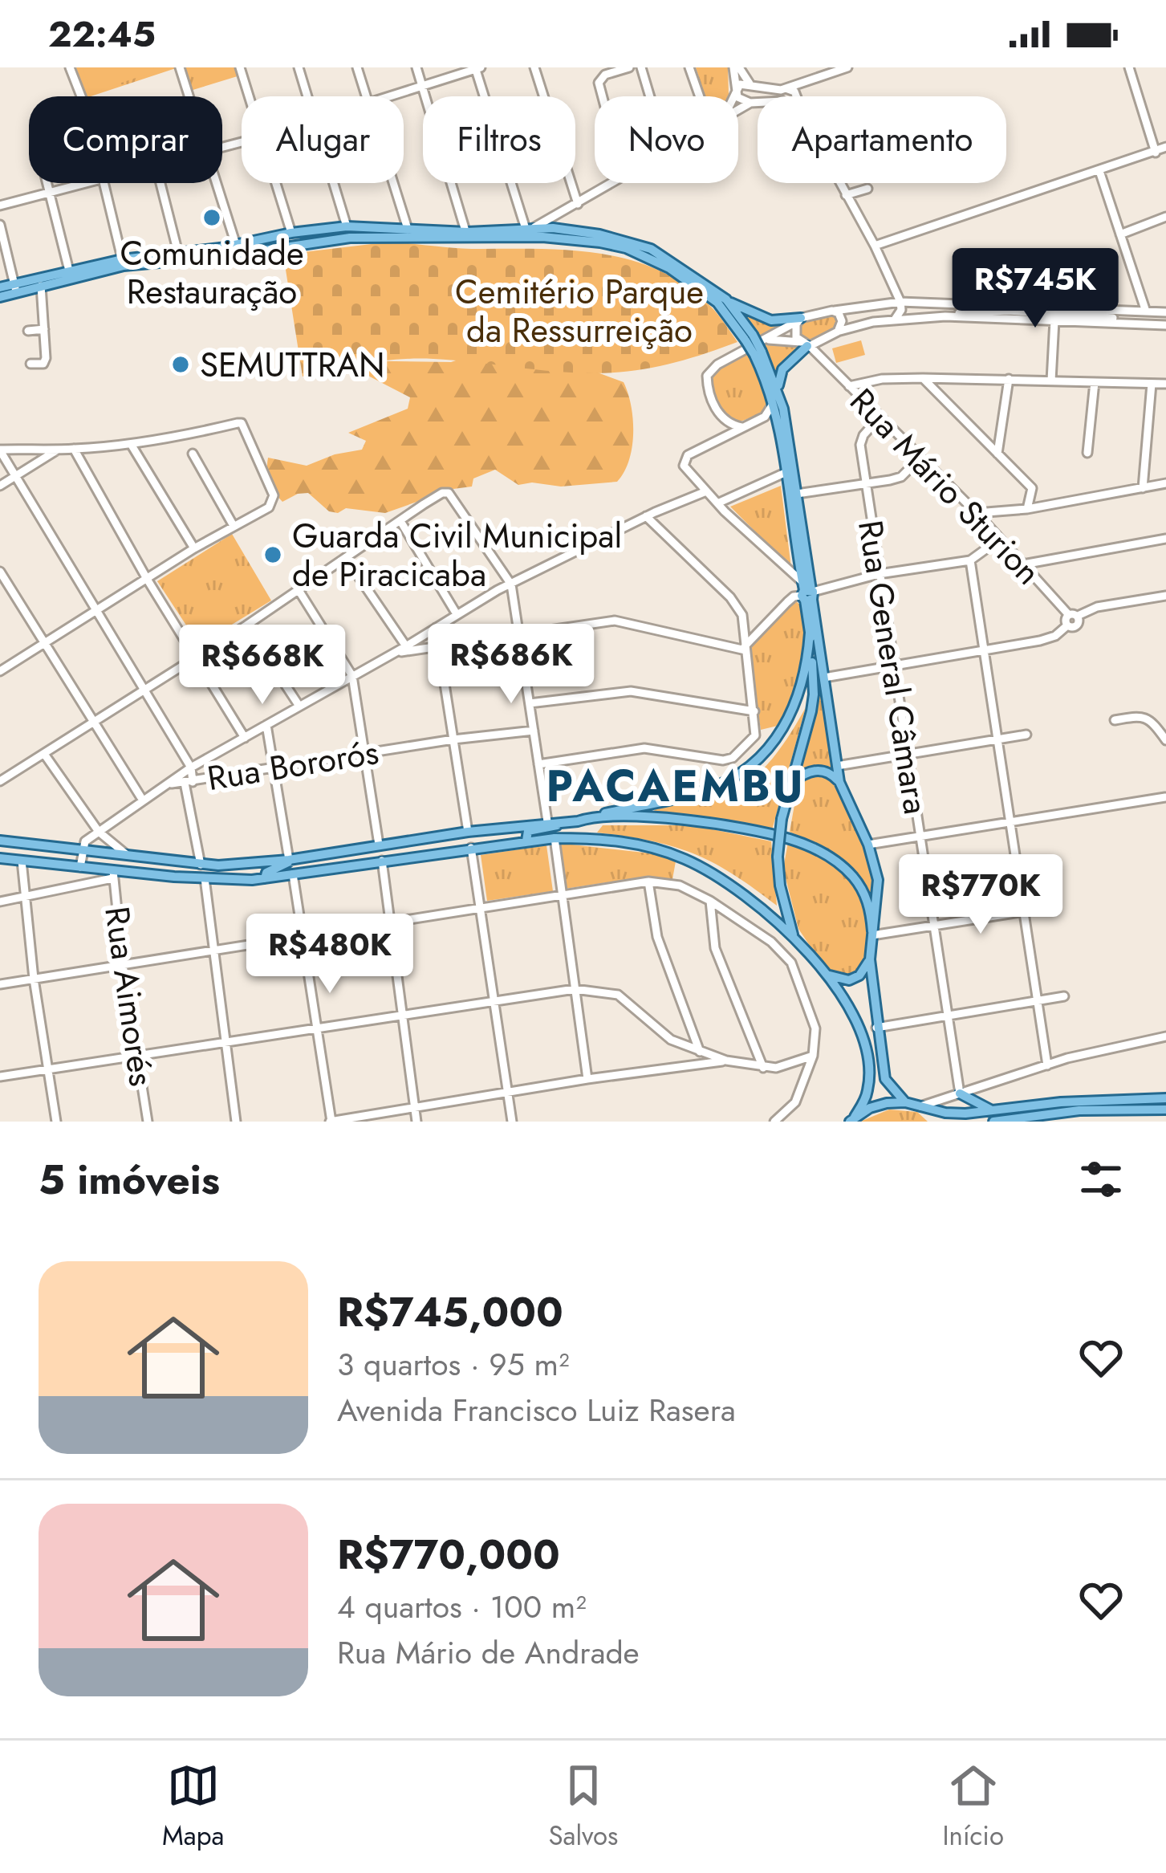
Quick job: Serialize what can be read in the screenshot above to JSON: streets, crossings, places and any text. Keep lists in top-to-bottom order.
{
  "streets": {
    "street": [
      "Rua Mário Sturion",
      "Rua General Câmara",
      "Rua Bororós",
      "Rua Aimorés"
    ]
  },
  "crossings": [
    ["Rua Mário Sturion", "Rua General Câmara"]
  ],
  "districts": ["PACAEMBU"],
  "parks": ["Cemitério Parque da Ressurreição"],
  "places": ["Comunidade Restauração", "SEMUTTRAN", "Guarda Civil Municipal de Piracicaba"],
  "page": {
    "status": "22:45",
    "chip": [
      "Comprar",
      "Alugar",
      "Filtros",
      "Novo",
      "Apartamento"
    ],
    "price": [
      "R$745K",
      "R$686K",
      "R$668K",
      "R$770K",
      "R$480K"
    ],
    "heading": "5 imóveis",
    "list": [
      {
        "name": "R$745,000",
        "note": "3 quartos · 95 m² · Avenida Francisco Luiz Rasera"
      },
      {
        "name": "R$770,000",
        "note": "4 quartos · 100 m² · Rua Mário de Andrade"
      }
    ],
    "tabs": ["Mapa", "Salvos", "Início"]
  }
}
